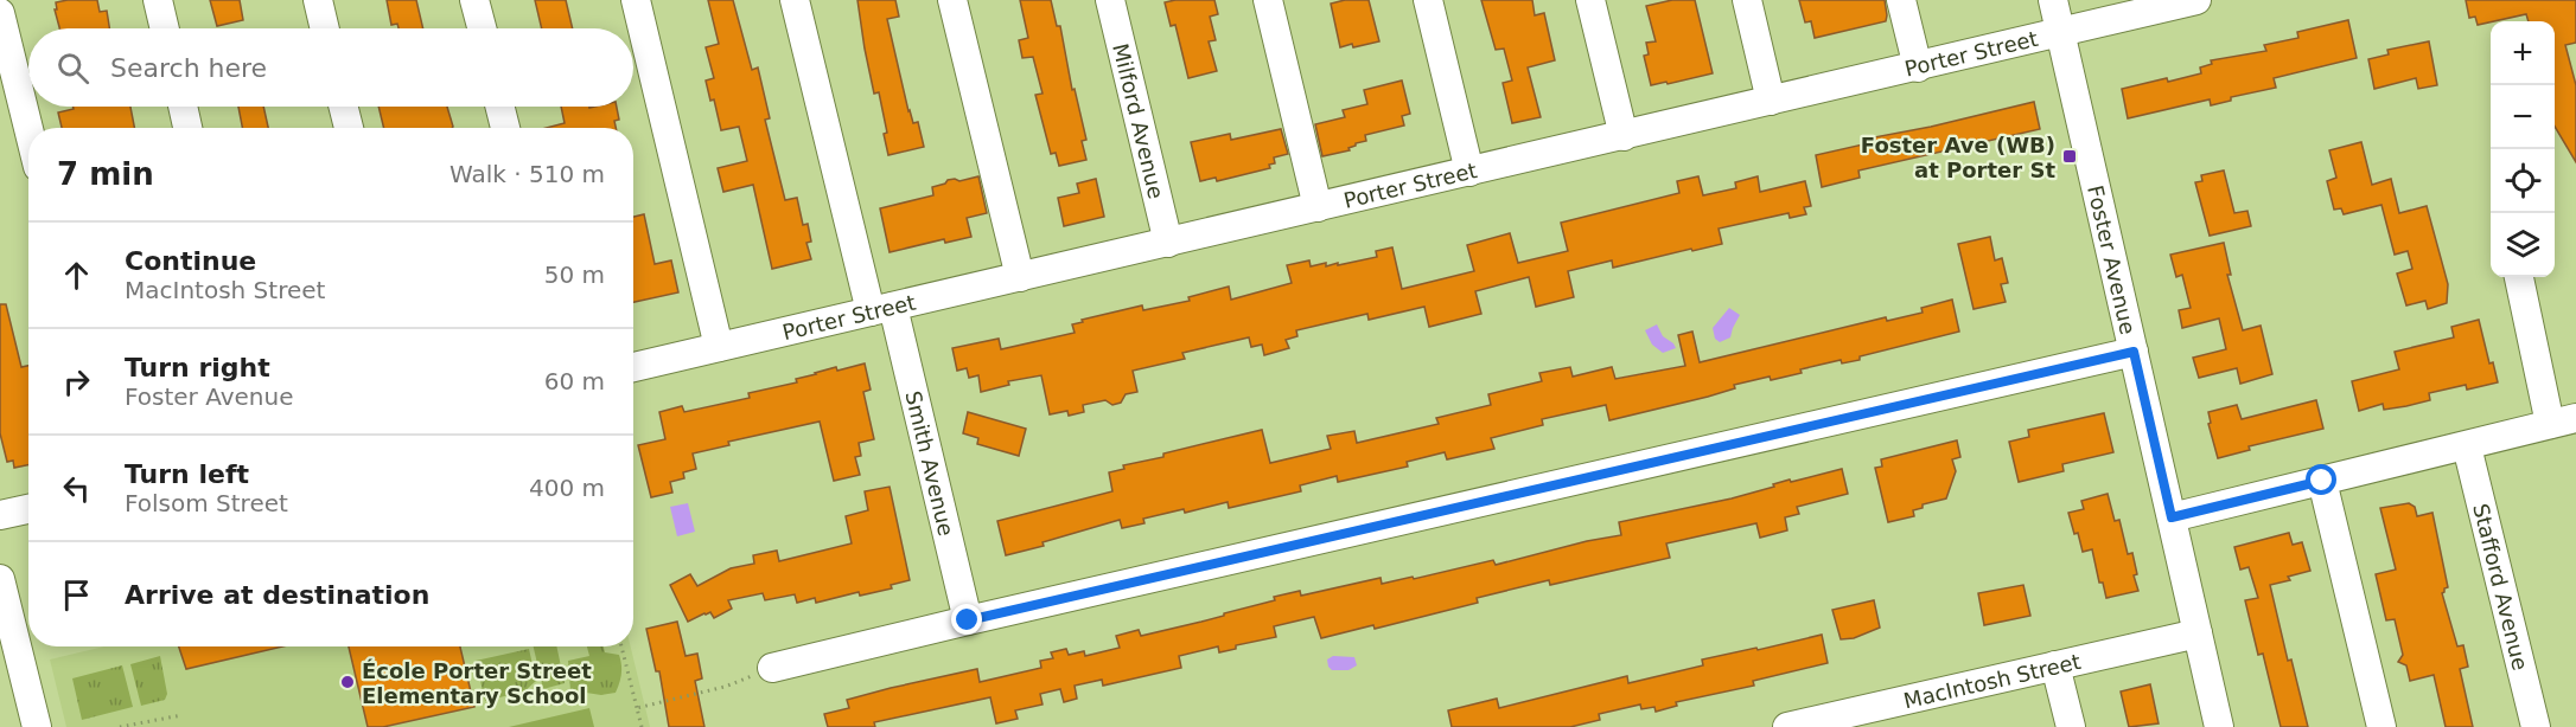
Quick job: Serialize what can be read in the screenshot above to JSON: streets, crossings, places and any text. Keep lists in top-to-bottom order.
{
  "streets": {
    "street": [
      "Porter Street",
      "Milford Avenue",
      "Foster Avenue",
      "Smith Avenue",
      "Stafford Avenue",
      "MacIntosh Street"
    ]
  },
  "crossings": [
    ["Porter Street", "Milford Avenue"],
    ["Porter Street", "Foster Avenue"],
    ["Porter Street", "Smith Avenue"],
    ["Foster Avenue", "MacIntosh Street"]
  ],
  "places": {
    "transit": ["Foster Ave (WB) at Porter St"],
    "other": ["École Porter Street Elementary School"]
  },
  "page": {
    "map_buttons": ["+", "−"],
    "search": "Search here",
    "heading": ["7 min", "Walk · 510 m"],
    "list": [
      ["Continue", "MacIntosh Street", "50 m"],
      ["Turn right", "Foster Avenue", "60 m"],
      ["Turn left", "Folsom Street", "400 m"],
      "Arrive at destination"
    ]
  }
}
